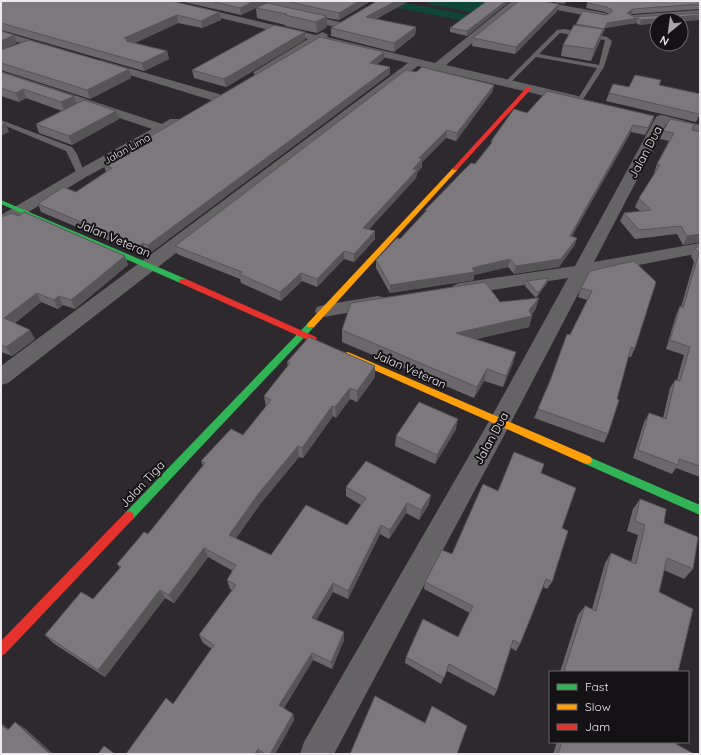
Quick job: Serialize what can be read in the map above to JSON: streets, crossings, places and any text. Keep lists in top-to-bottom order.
{
  "streets": {
    "street": [
      "Jalan Lima",
      "Jalan Dua",
      "Jalan Veteran",
      "Jalan Tiga"
    ]
  },
  "crossings": [
    ["Jalan Lima", "Jalan Veteran"],
    ["Jalan Dua", "Jalan Veteran"],
    ["Jalan Veteran", "Jalan Tiga"]
  ],
  "legend": ["Fast", "Slow", "Jam"],
  "north": "bottom left"
}
